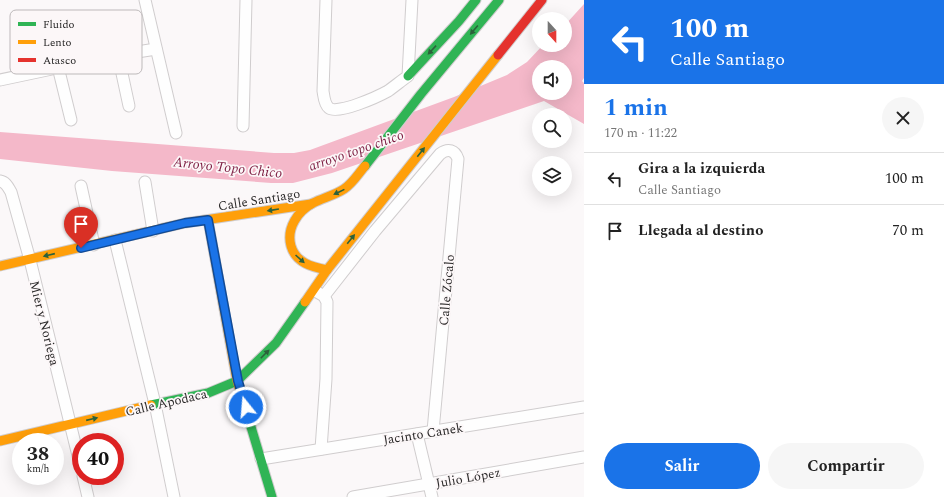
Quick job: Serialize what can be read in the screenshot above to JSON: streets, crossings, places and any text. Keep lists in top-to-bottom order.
{
  "streets": {
    "main road": ["Calle Santiago", "Calle Apodaca"],
    "street": [
      "Calle Zócalo",
      "Mier y Noriega",
      "Jacinto Canek",
      "Julio López"
    ]
  },
  "crossings": [
    ["Calle Santiago", "Mier y Noriega"],
    ["Calle Zócalo", "Jacinto Canek"],
    ["Mier y Noriega", "Calle Apodaca"]
  ],
  "one_way": ["Calle Santiago"],
  "water": ["arroyo topo chico", "Arroyo Topo Chico"],
  "legend": ["Fluido", "Lento", "Atasco"],
  "north": "bottom",
  "page": {
    "turn": ["100 m", "Calle Santiago"],
    "heading": ["1 min", "170 m · 11:22"],
    "list": [
      {
        "name": "Gira a la izquierda",
        "note": "Calle Santiago",
        "value": "100 m"
      },
      {
        "name": "Llegada al destino",
        "value": "70 m"
      }
    ],
    "speed": "38 km/h",
    "limit": "40",
    "buttons": ["Salir", "Compartir"]
  }
}
